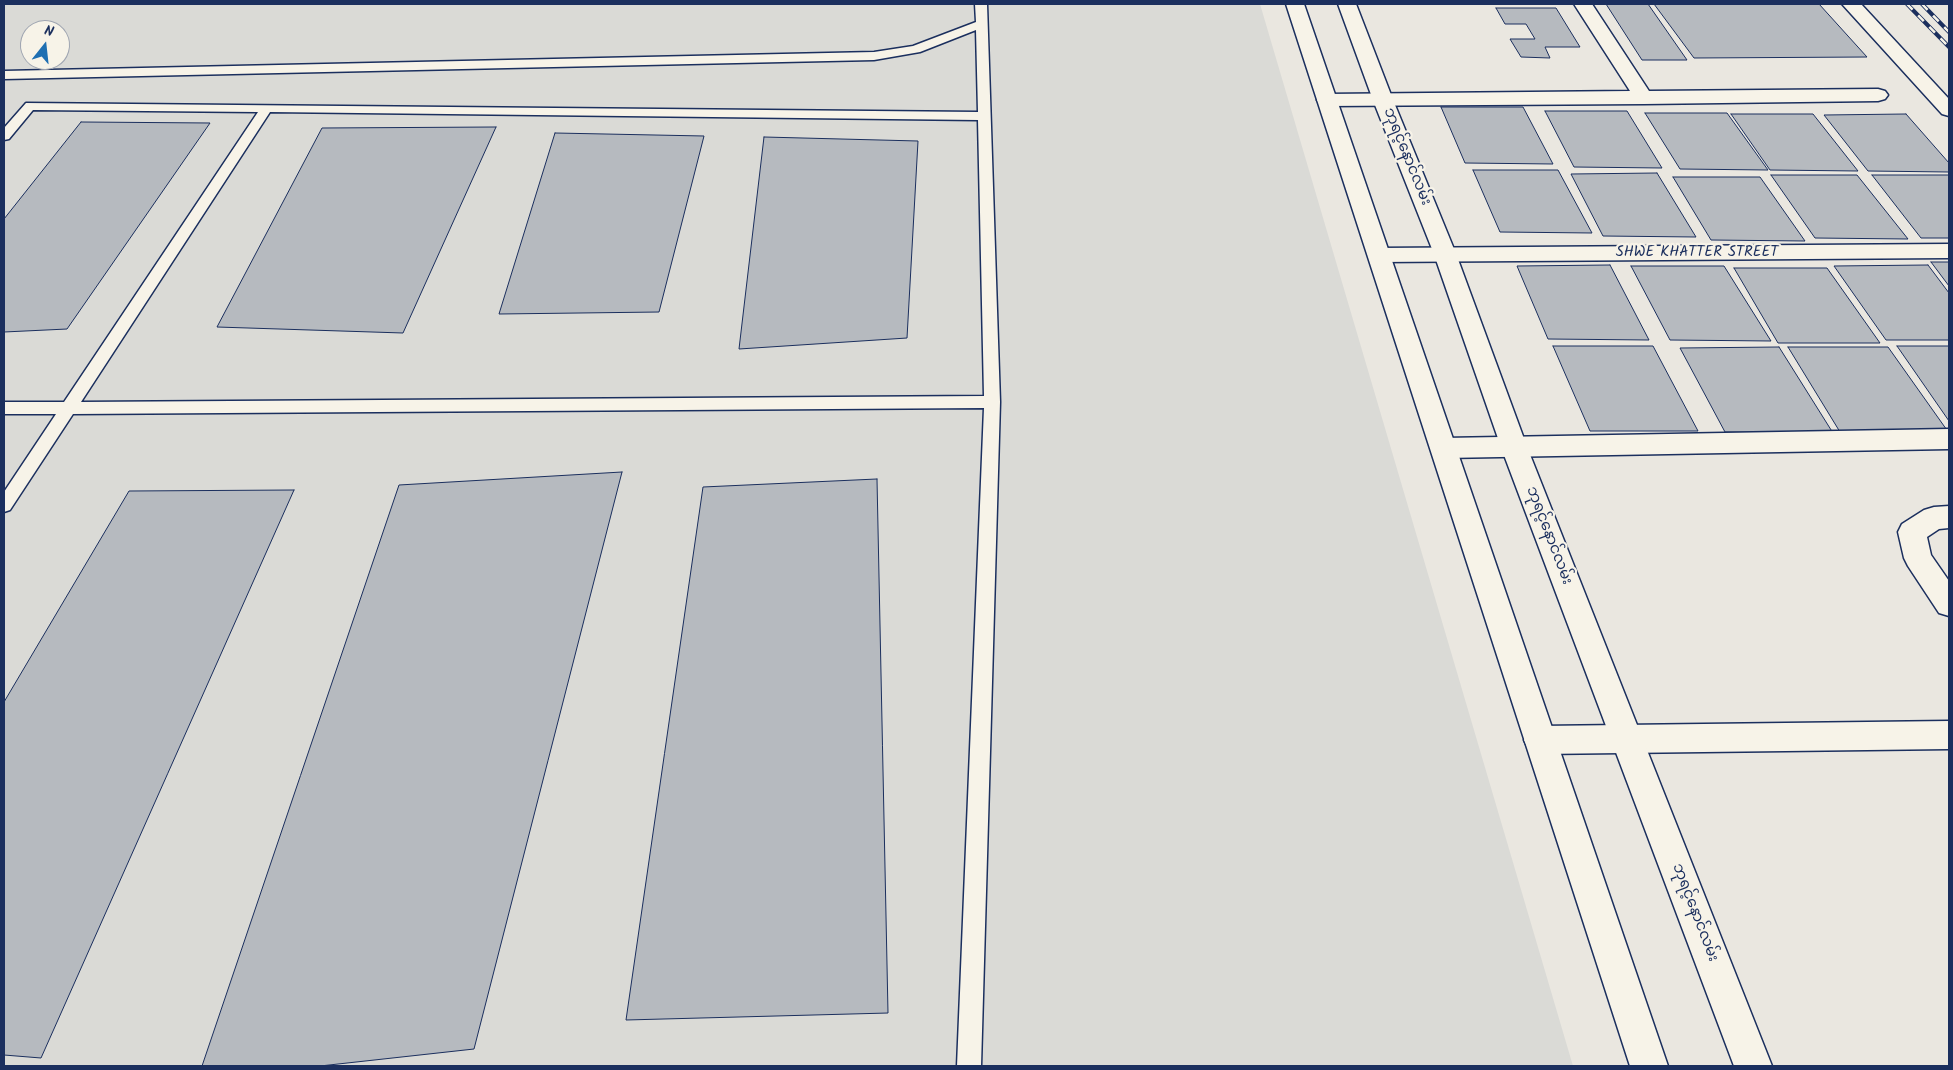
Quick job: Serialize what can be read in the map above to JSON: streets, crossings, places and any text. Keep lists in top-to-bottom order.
{
  "streets": {
    "street": ["ဘုရင့်နောင်လမ်း", "SHWE KHATTER STREET"]
  },
  "crossings": [
    ["ဘုရင့်နောင်လမ်း", "SHWE KHATTER STREET"]
  ],
  "north": "top"
}
